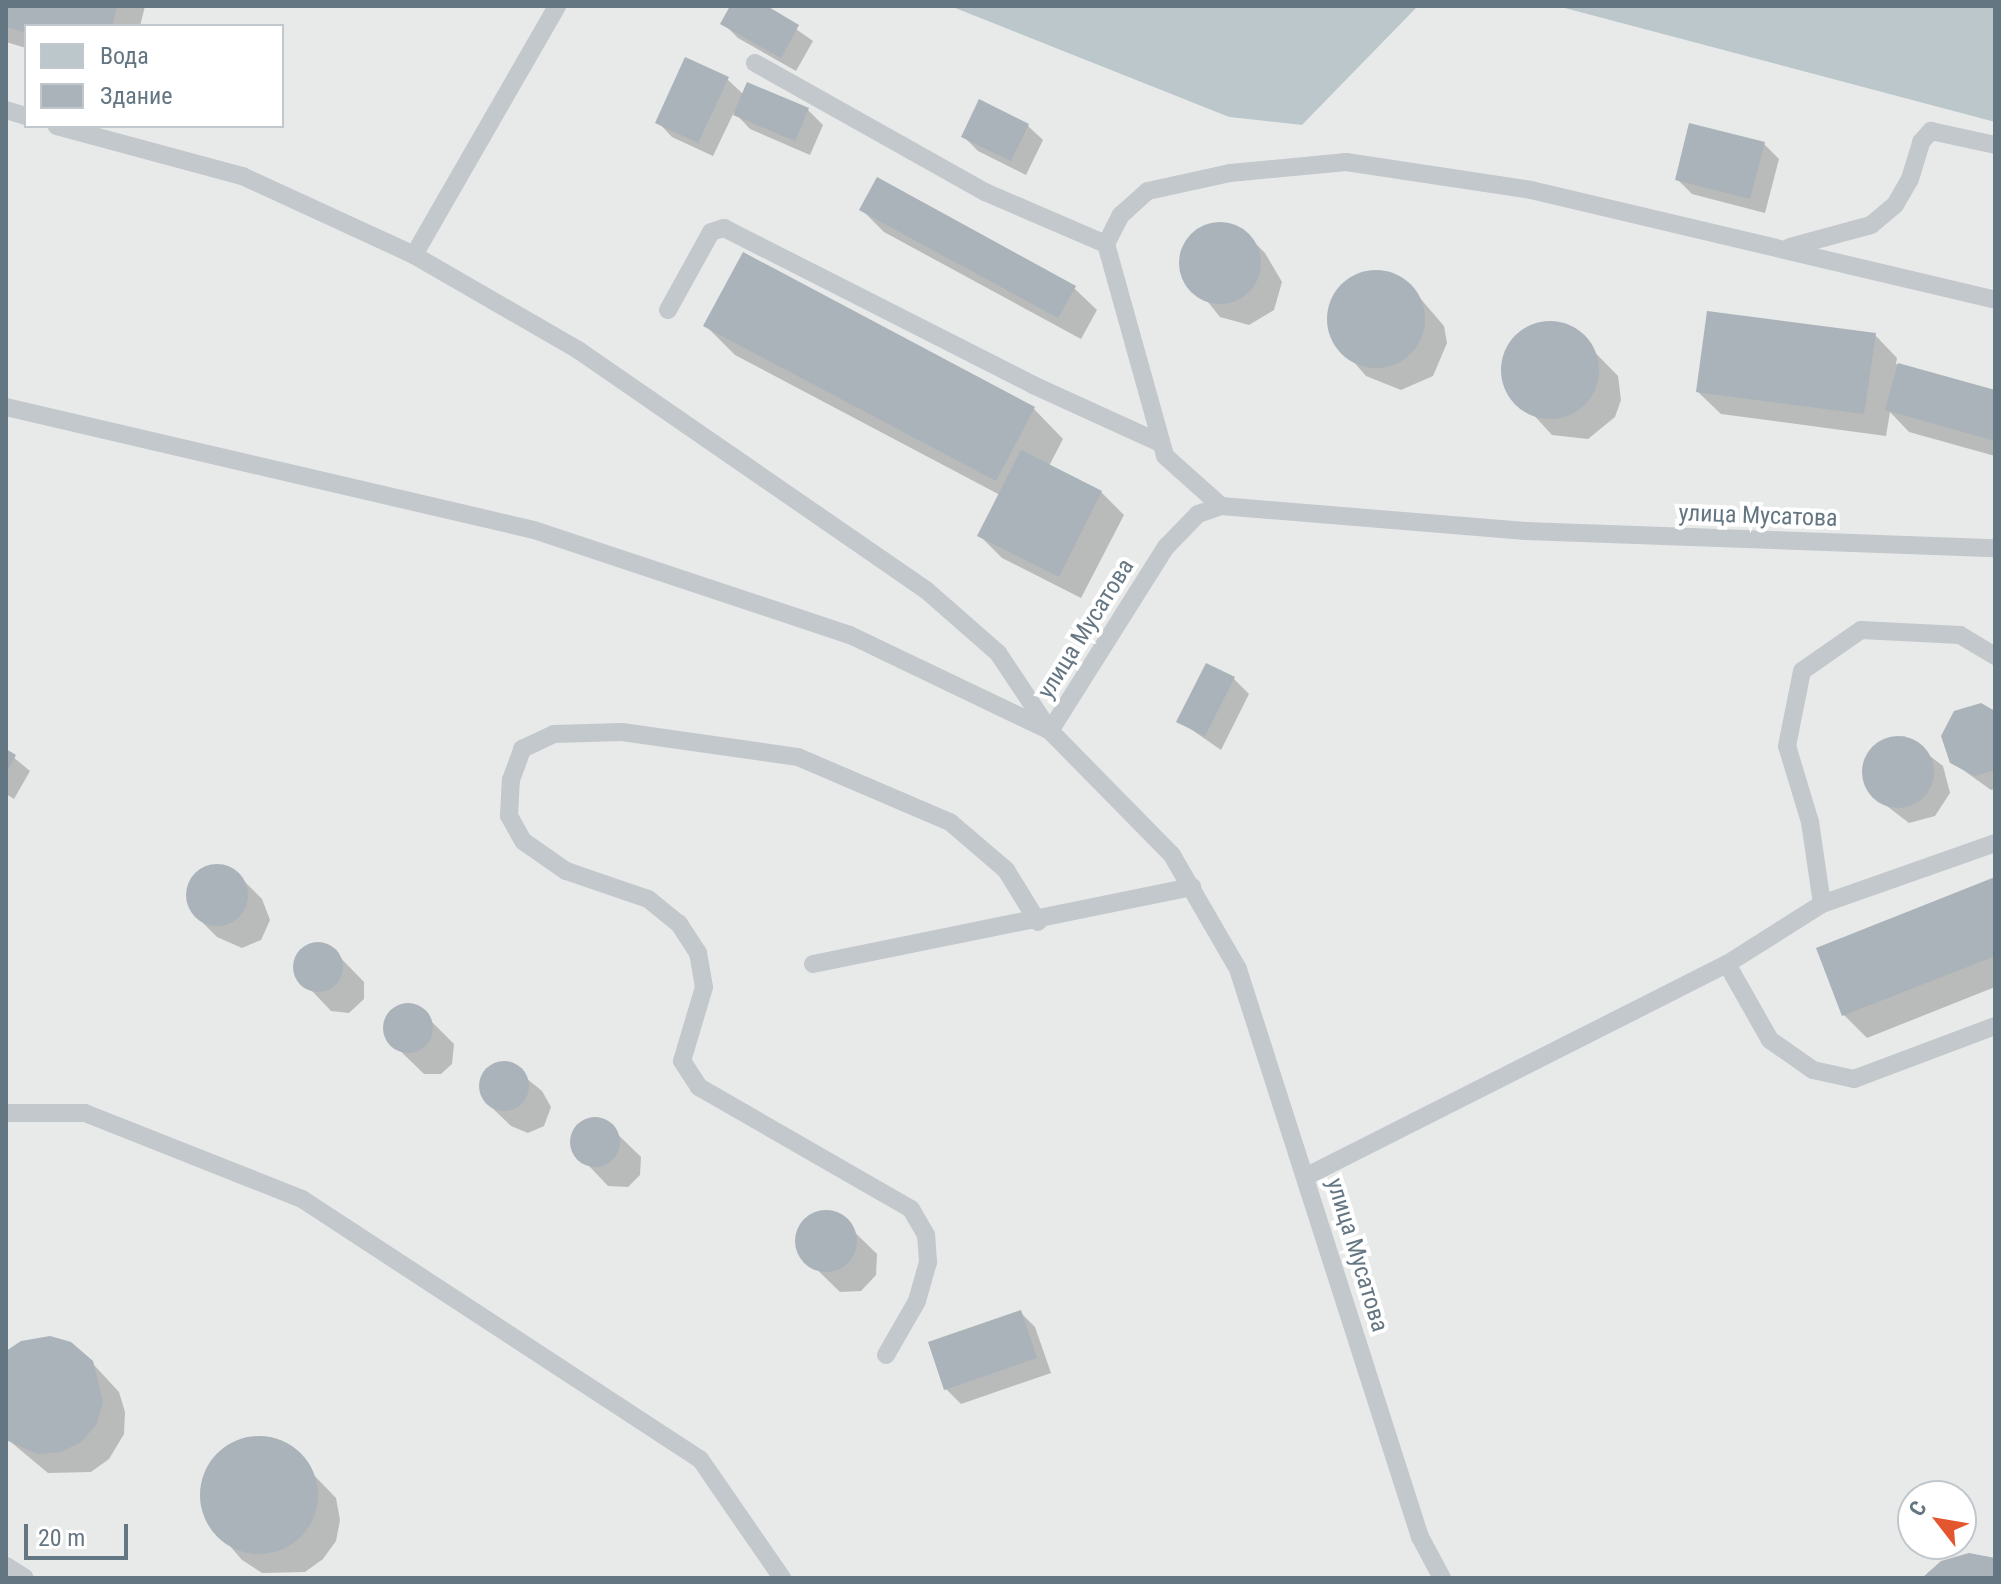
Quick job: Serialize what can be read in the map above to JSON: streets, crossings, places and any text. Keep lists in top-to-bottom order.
{
  "streets": {
    "lane": ["улица Мусатова"]
  },
  "legend": ["Вода", "Здание"],
  "scale_bar": "20 m",
  "north": "top left"
}
